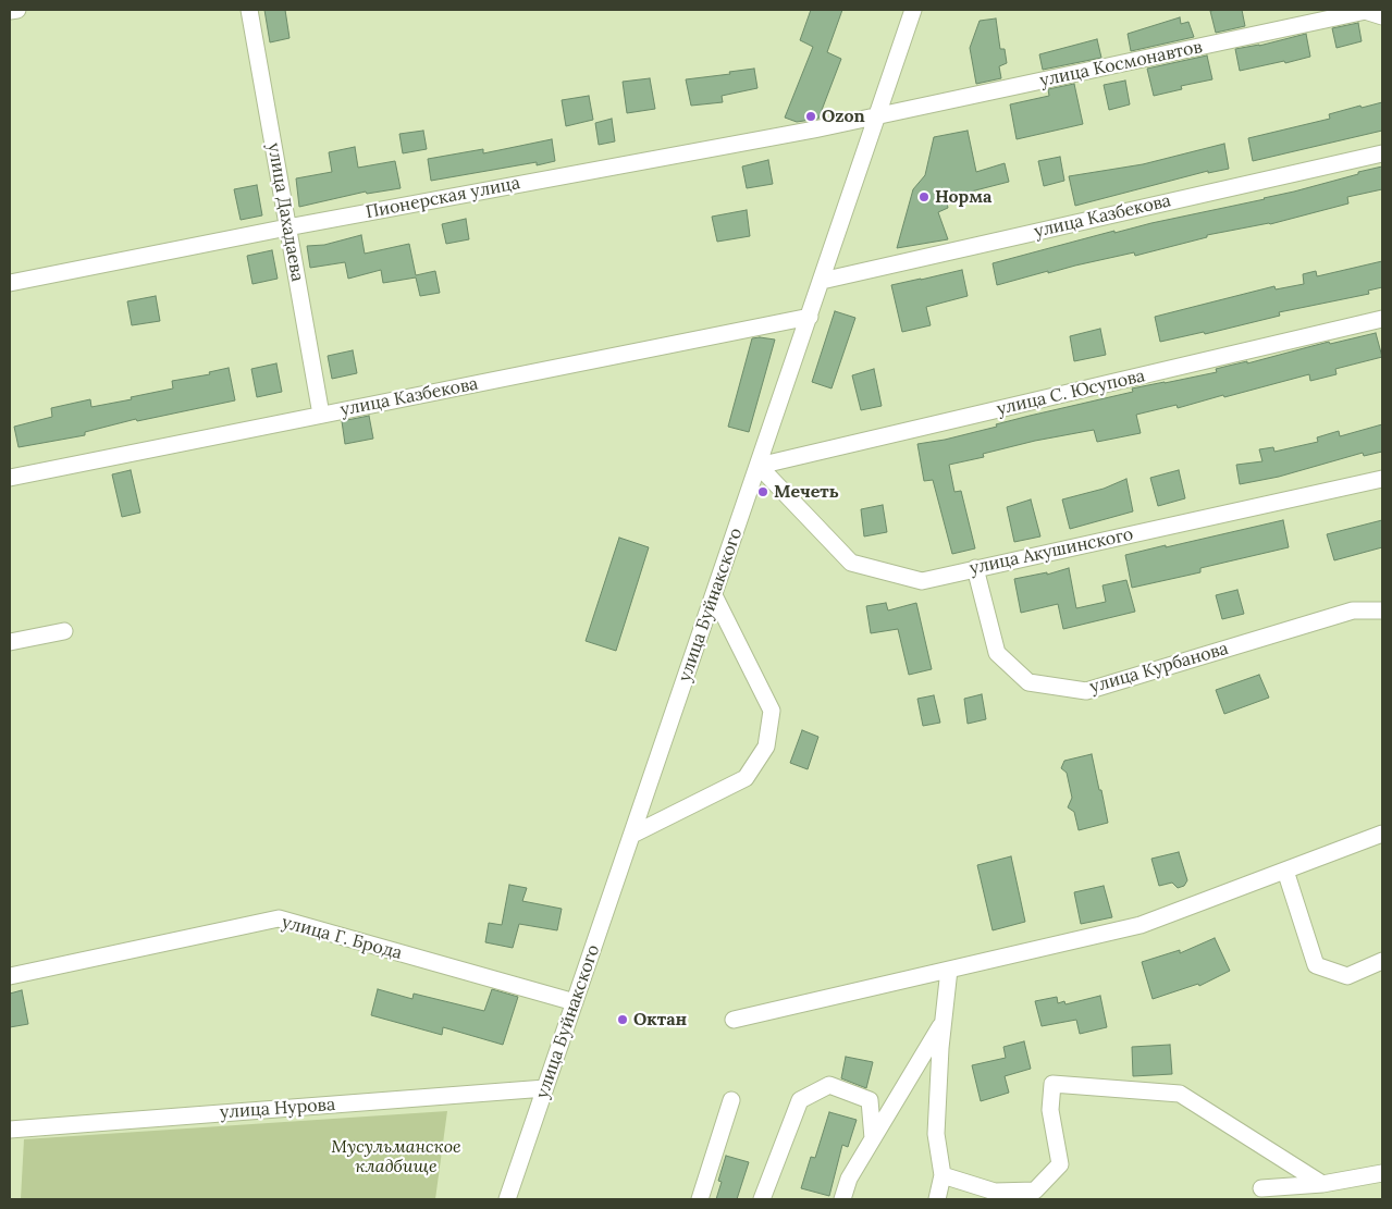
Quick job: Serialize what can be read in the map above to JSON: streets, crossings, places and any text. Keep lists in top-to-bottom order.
{
  "streets": {
    "street": [
      "улица Космонавтов",
      "Пионерская улица",
      "улица Дахадаева",
      "улица Казбекова",
      "улица С. Юсупова",
      "улица Акушинского",
      "улица Буйнакского",
      "улица Курбанова",
      "улица Г. Брода",
      "улица Нурова"
    ]
  },
  "crossings": [
    ["улица Космонавтов", "Пионерская улица"],
    ["улица Космонавтов", "улица Буйнакского"],
    ["Пионерская улица", "улица Дахадаева"],
    ["Пионерская улица", "улица Буйнакского"],
    ["улица Дахадаева", "улица Казбекова"],
    ["улица Казбекова", "улица Буйнакского"],
    ["улица С. Юсупова", "улица Акушинского"],
    ["улица С. Юсупова", "улица Буйнакского"],
    ["улица Акушинского", "улица Буйнакского"],
    ["улица Акушинского", "улица Курбанова"],
    ["улица Буйнакского", "улица Г. Брода"],
    ["улица Буйнакского", "улица Нурова"]
  ],
  "parks": ["Мусульманское кладбище"],
  "places": [
    "Ozon",
    "Норма",
    "Мечеть",
    "Октан"
  ]
}
